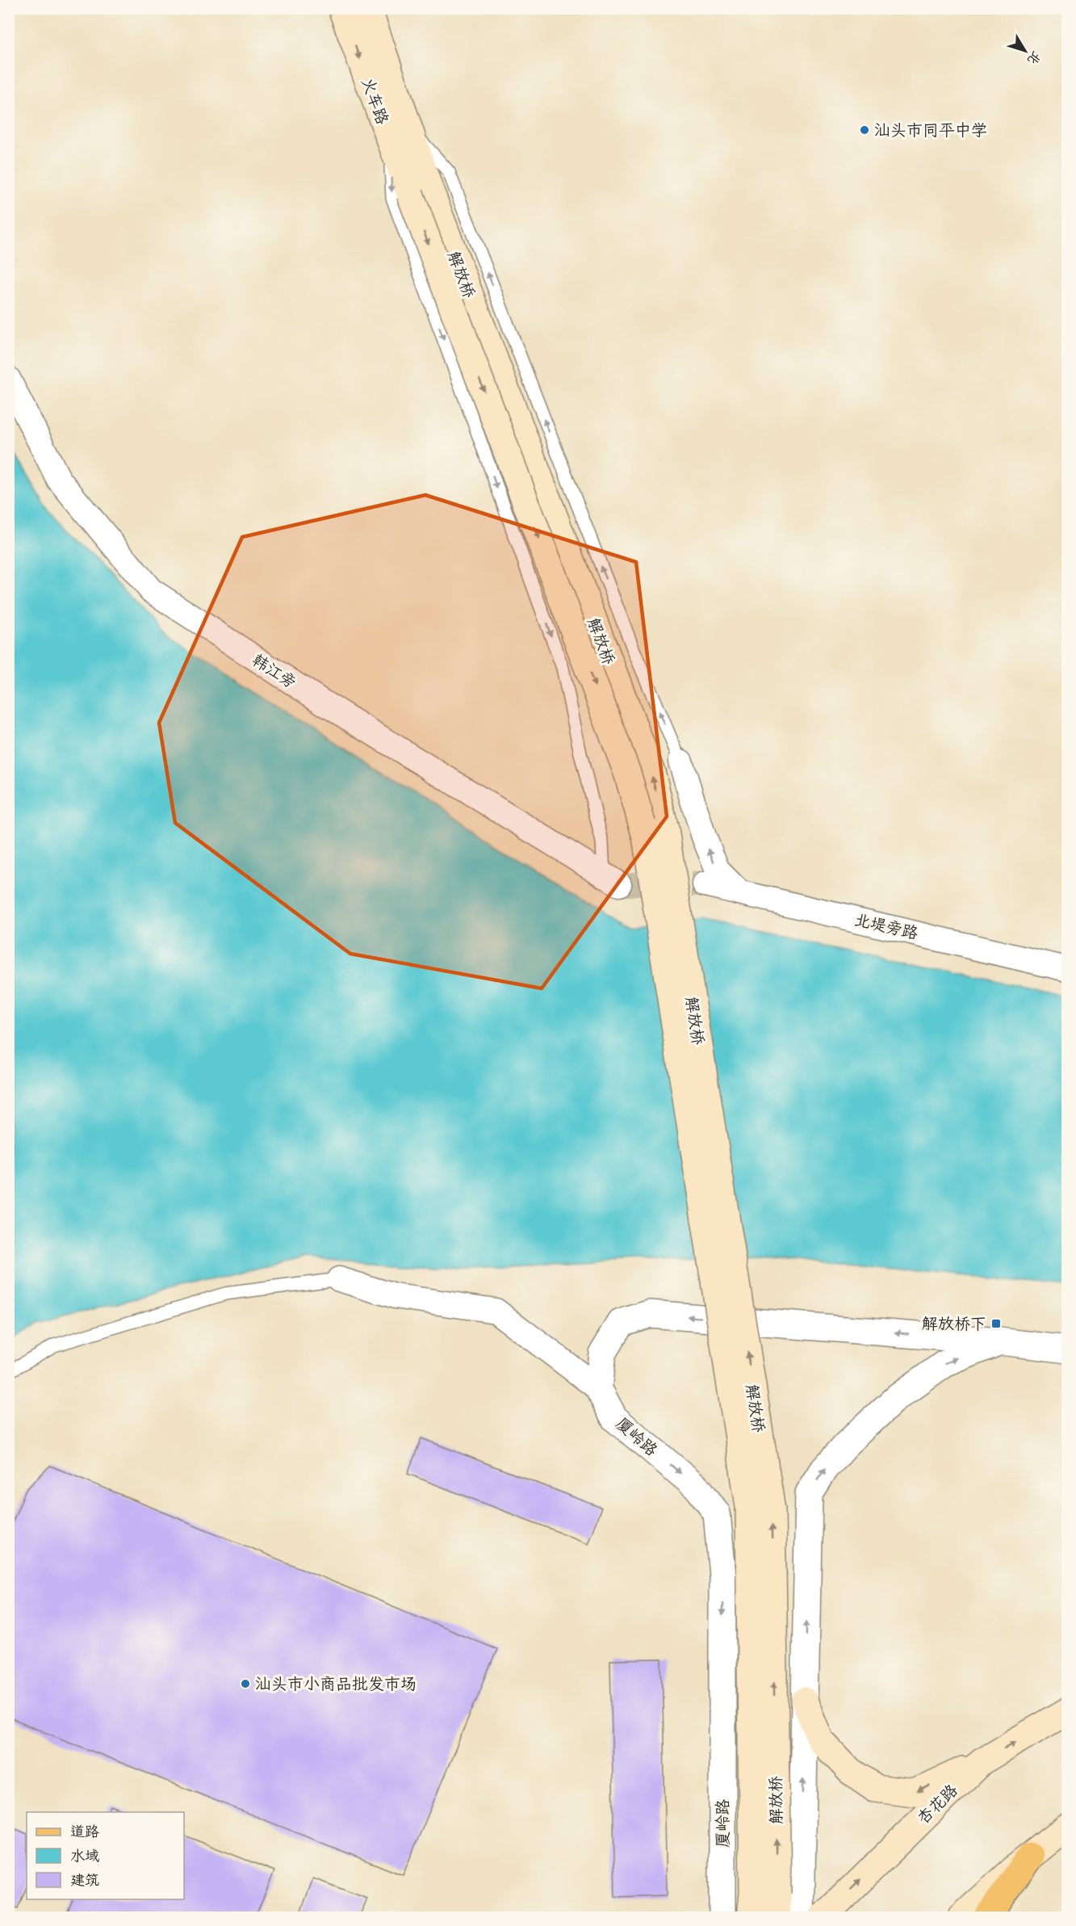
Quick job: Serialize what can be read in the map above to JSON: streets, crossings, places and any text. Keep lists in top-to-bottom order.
{
  "streets": {
    "main road": ["火车路", "解放桥", "杏花路"],
    "street": ["韩江旁", "北堤旁路", "厦岭路"]
  },
  "crossings": [
    ["火车路", "解放桥"]
  ],
  "places": {
    "other": ["汕头市同平中学", "汕头市小商品批发市场"],
    "transit": ["解放桥下"]
  },
  "legend": ["道路", "水域", "建筑"],
  "north": "bottom right"
}
